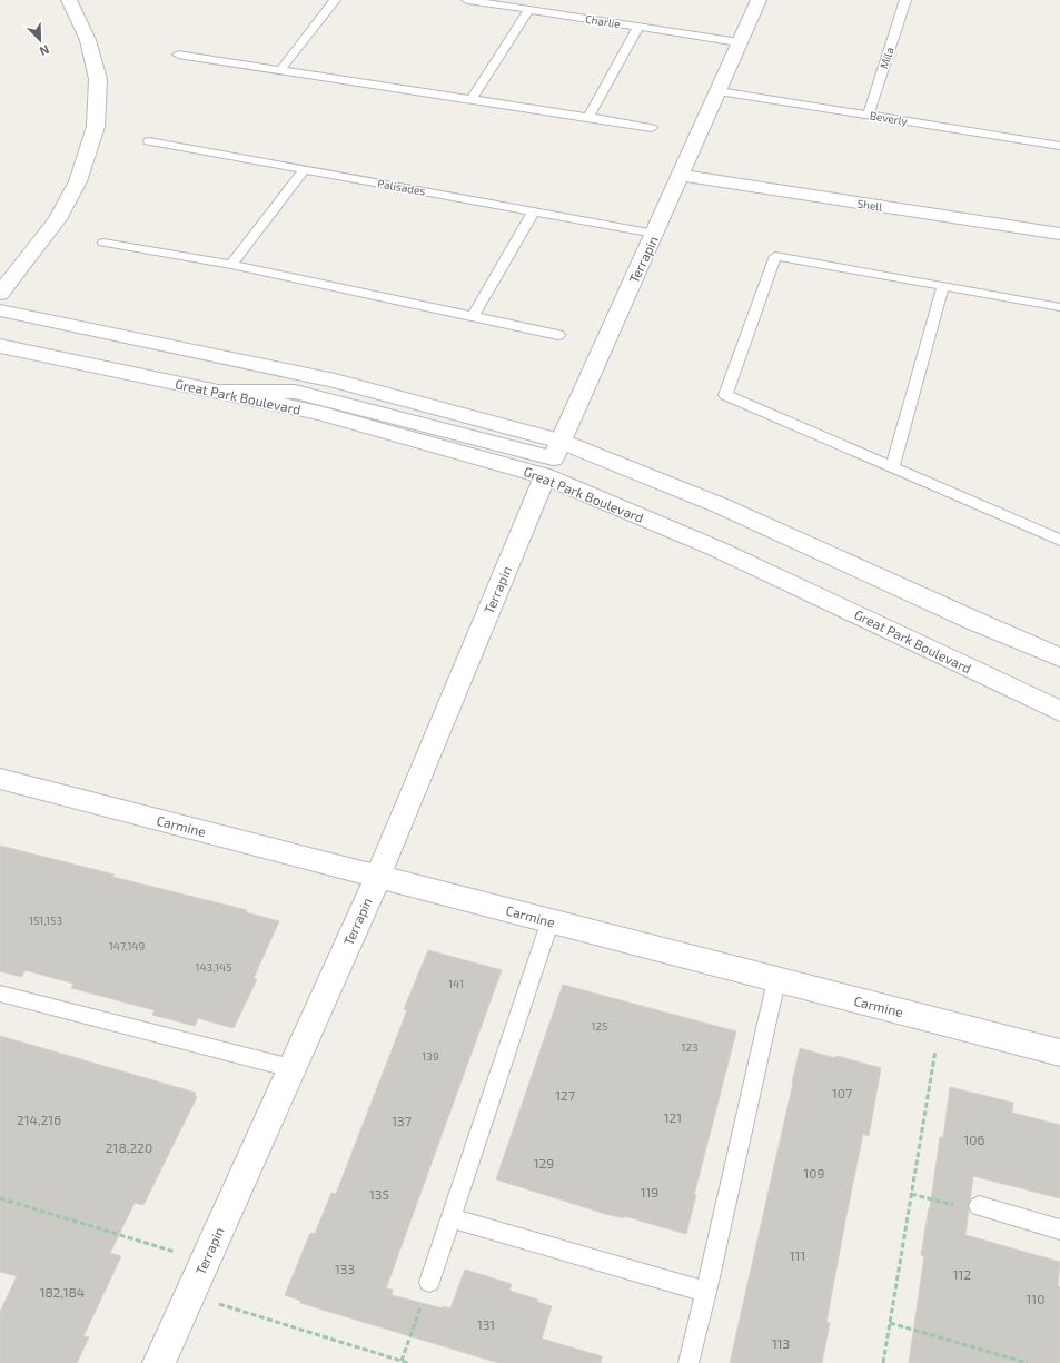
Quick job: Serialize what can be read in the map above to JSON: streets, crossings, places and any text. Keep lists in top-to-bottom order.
{
  "streets": {
    "street": [
      "Shell",
      "Terrapin",
      "Great Park Boulevard",
      "Carmine"
    ],
    "lane": [
      "Charlie",
      "Mila",
      "Beverly",
      "Palisades"
    ]
  },
  "crossings": [
    ["Charlie", "Terrapin"],
    ["Mila", "Beverly"],
    ["Beverly", "Terrapin"],
    ["Palisades", "Terrapin"],
    ["Shell", "Terrapin"],
    ["Terrapin", "Great Park Boulevard"],
    ["Terrapin", "Carmine"]
  ],
  "house_numbers": [
    "151,153",
    "147,149",
    "143,145",
    "141",
    "125",
    "123",
    "139",
    "107",
    "127",
    "121",
    "214,216",
    "137",
    "106",
    "218,220",
    "129",
    "109",
    "119",
    "135",
    "111",
    "133",
    "112",
    "182,184",
    "110",
    "131",
    "113"
  ],
  "north": "bottom right"
}
